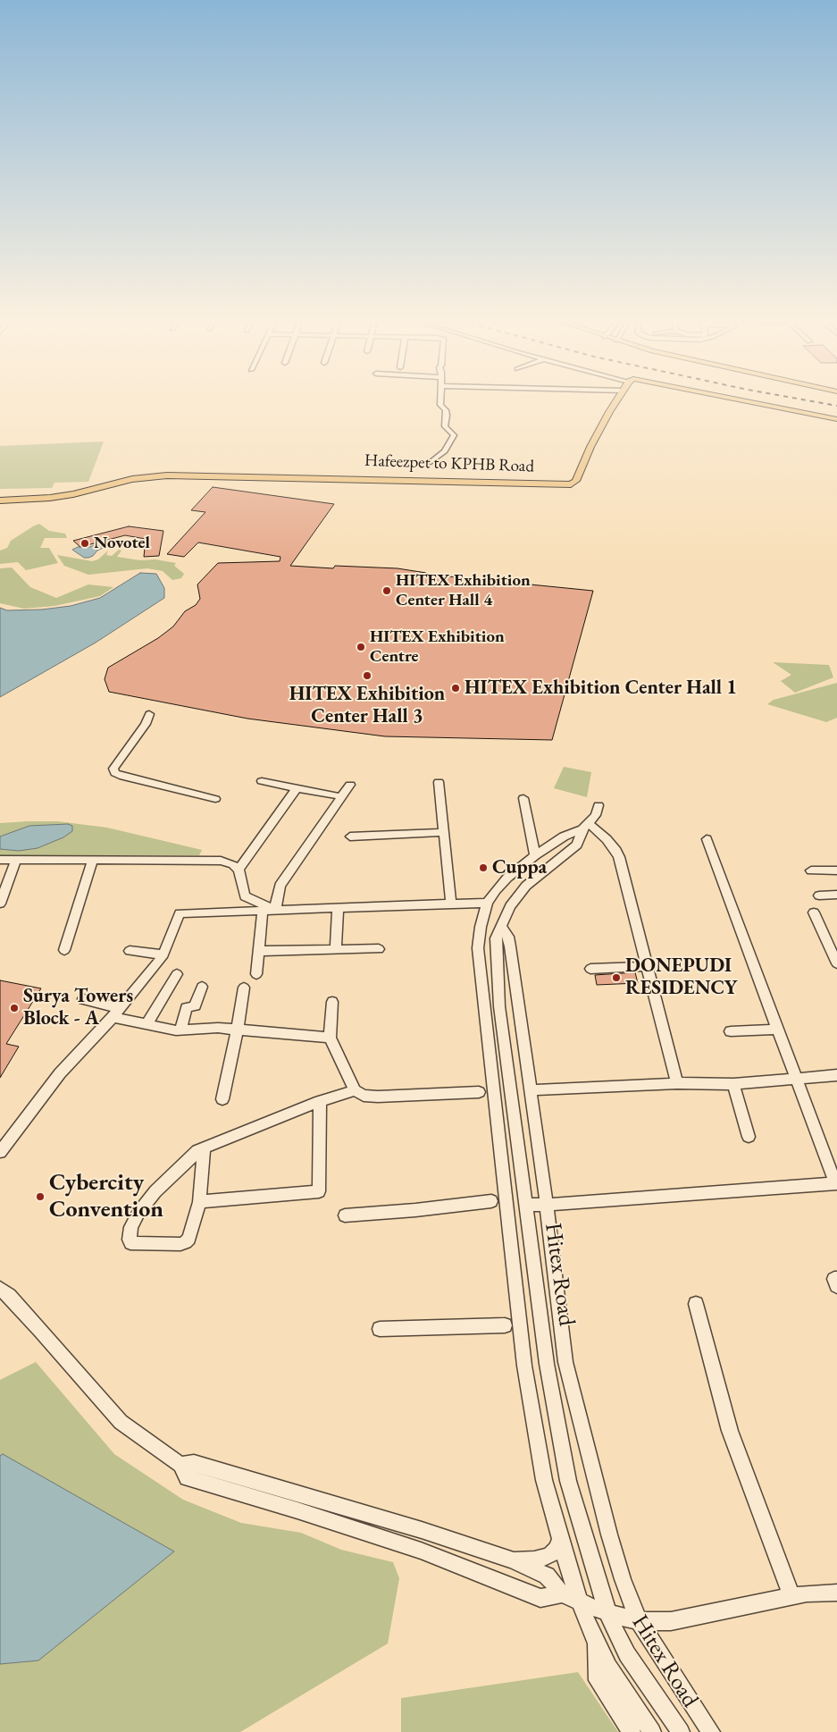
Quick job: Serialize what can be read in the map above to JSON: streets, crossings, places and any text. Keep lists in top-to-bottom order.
{
  "streets": {
    "main road": ["Hafeezpet to KPHB Road"],
    "street": ["Hitex Road"]
  },
  "places": [
    "Novotel",
    "HITEX Exhibition Center Hall 4",
    "HITEX Exhibition Centre",
    "HITEX Exhibition Center Hall 3",
    "HITEX Exhibition Center Hall 1",
    "Cuppa",
    "DONEPUDI RESIDENCY",
    "Surya Towers Block - A",
    "Cybercity Convention"
  ]
}
